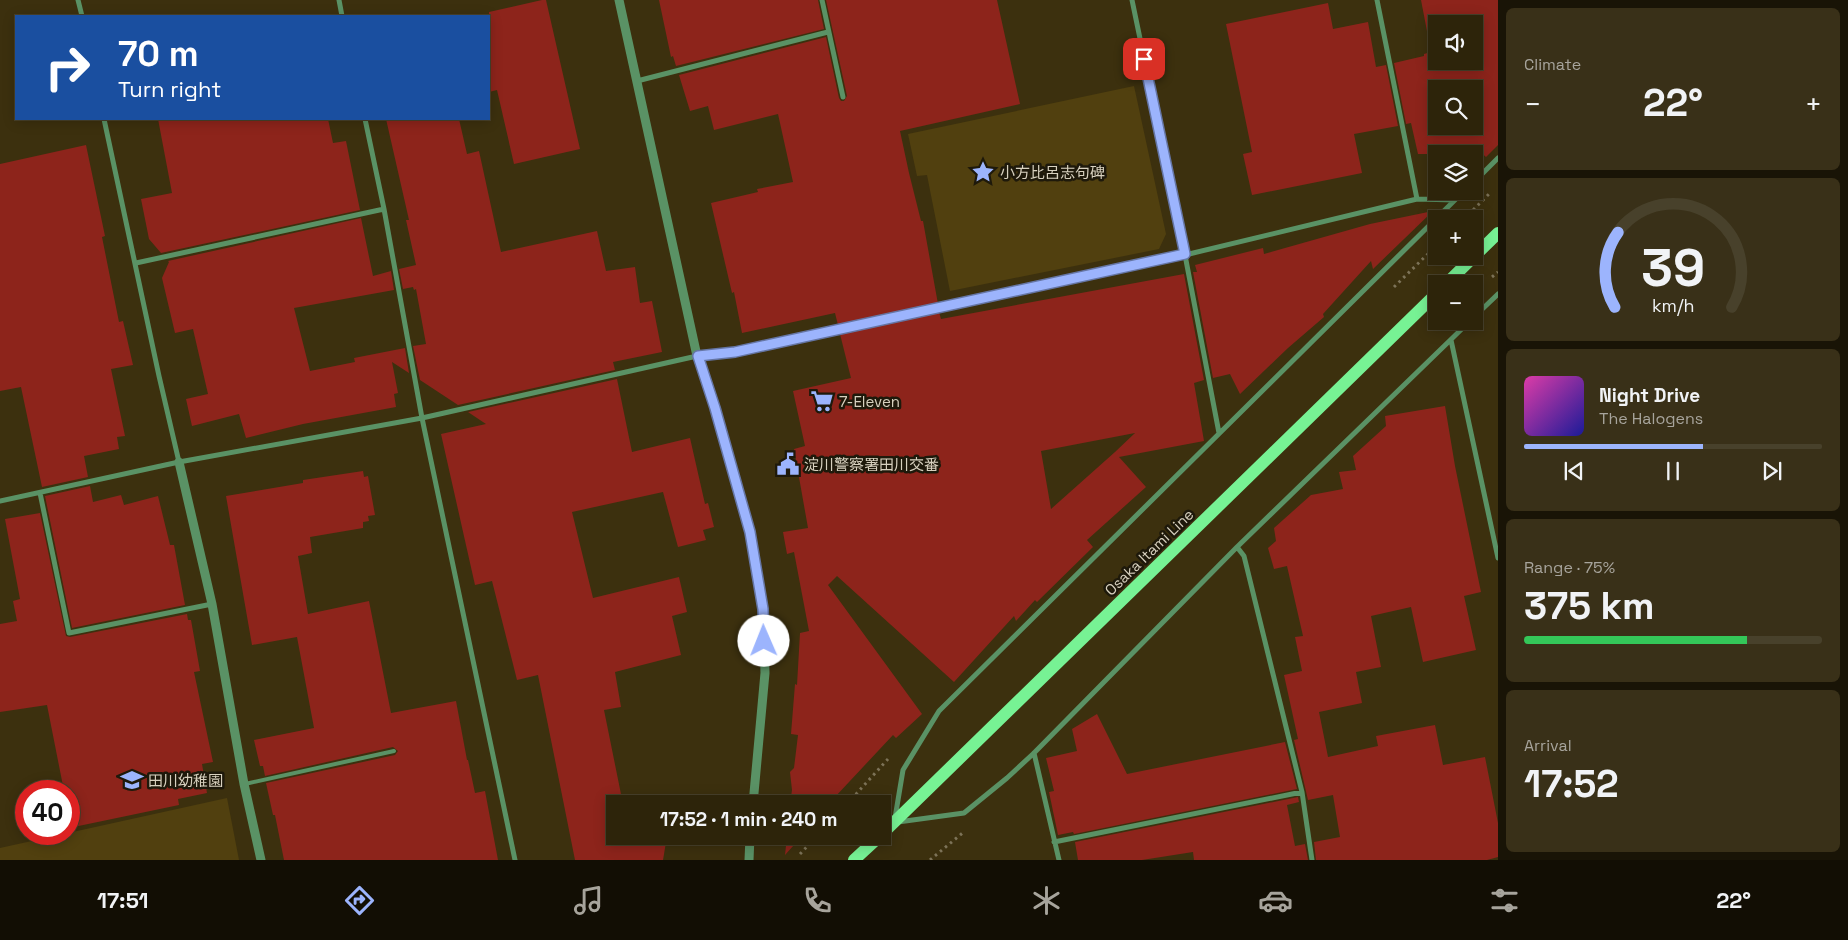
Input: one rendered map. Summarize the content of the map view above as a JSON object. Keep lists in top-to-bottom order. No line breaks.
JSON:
{"streets":{"main road":["Osaka Itami Line"]},"places":{"place":["小方比呂志句碑"],"supermarket":["7-Eleven"],"public building":["淀川警察署田川交番"],"school or university":["田川幼稚園"]},"page":{"tile":["Climate",["Range · 75%","375 km"],["Arrival","17:52"]],"map_buttons":["+","−"],"turn":["70 m","Turn right"],"heat":["−","22°","+"],"song":["Night Drive","The Halogens"],"limit":"40","trip":"17:52 · 1 min · 240 m","tabs":["17:51","22°"],"gauge":["39","km/h"]}}
